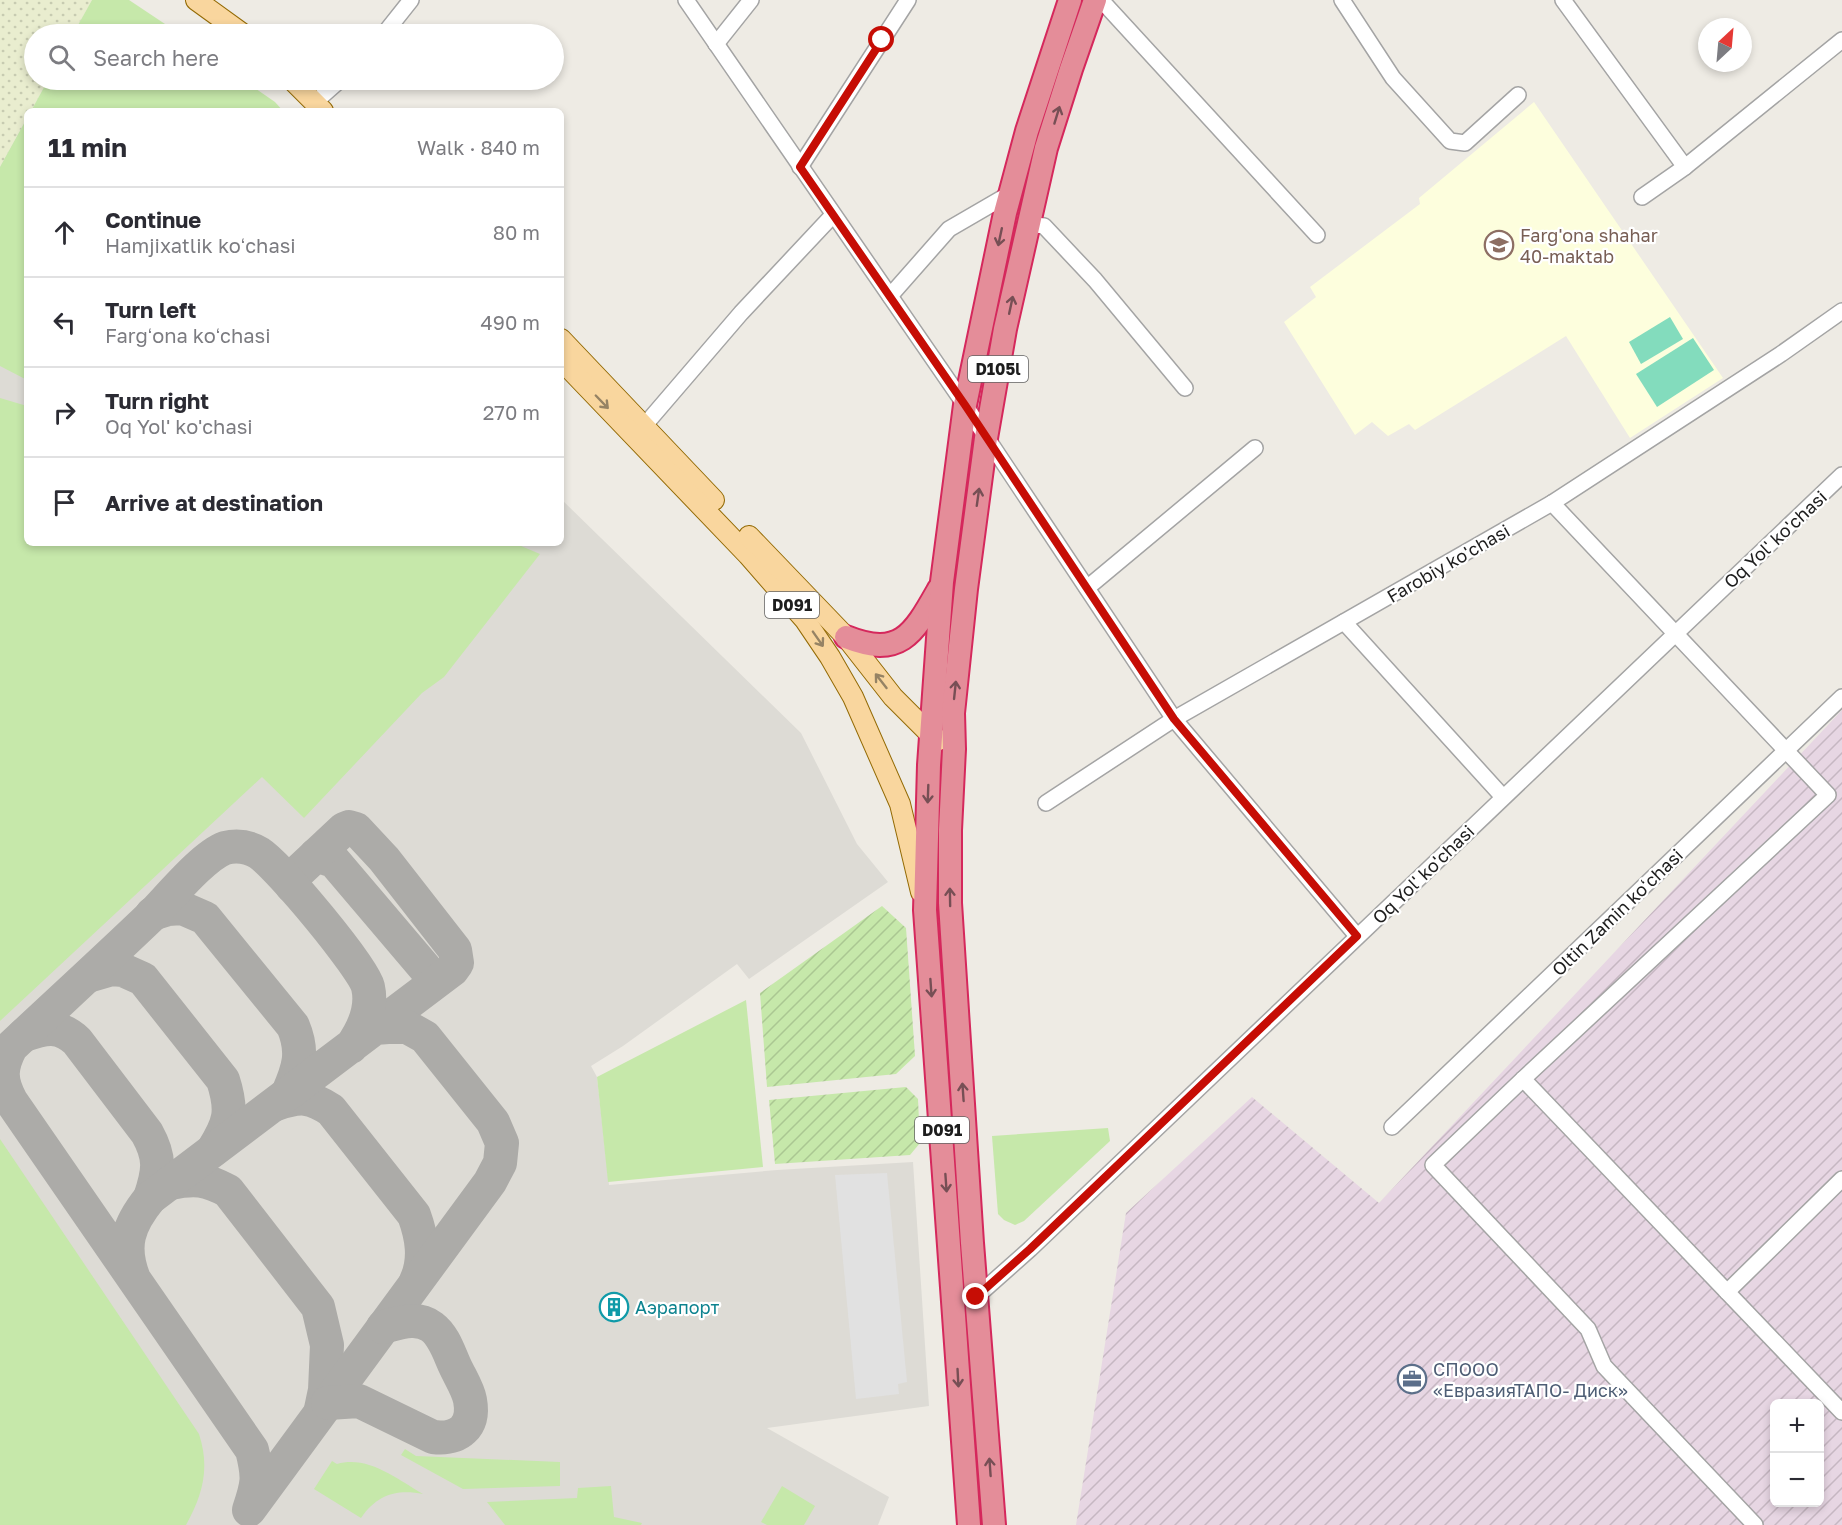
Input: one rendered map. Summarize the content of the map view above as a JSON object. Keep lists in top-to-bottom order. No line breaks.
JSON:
{"streets":{"highway":["D105l","D091"],"street":["Oq Yol' ko'chasi","Farobiy ko'chasi","Oltin Zamin koʻchasi"]},"crossings":[["D105l","D091"],["Oq Yol' ko'chasi","D091"]],"places":{"school or university":["Farg'ona shahar 40-maktab"],"building":["Аэрапорт"],"office":["СПООО «ЕвразияТАПО- Диск»"]},"north":"top right","page":{"search":"Search here","heading":["11 min","Walk · 840 m"],"list":[["Continue","Hamjixatlik koʻchasi","80 m"],["Turn left","Fargʻona koʻchasi","490 m"],["Turn right","Oq Yol' ko'chasi","270 m"],"Arrive at destination"],"map_buttons":["+","−"]}}
